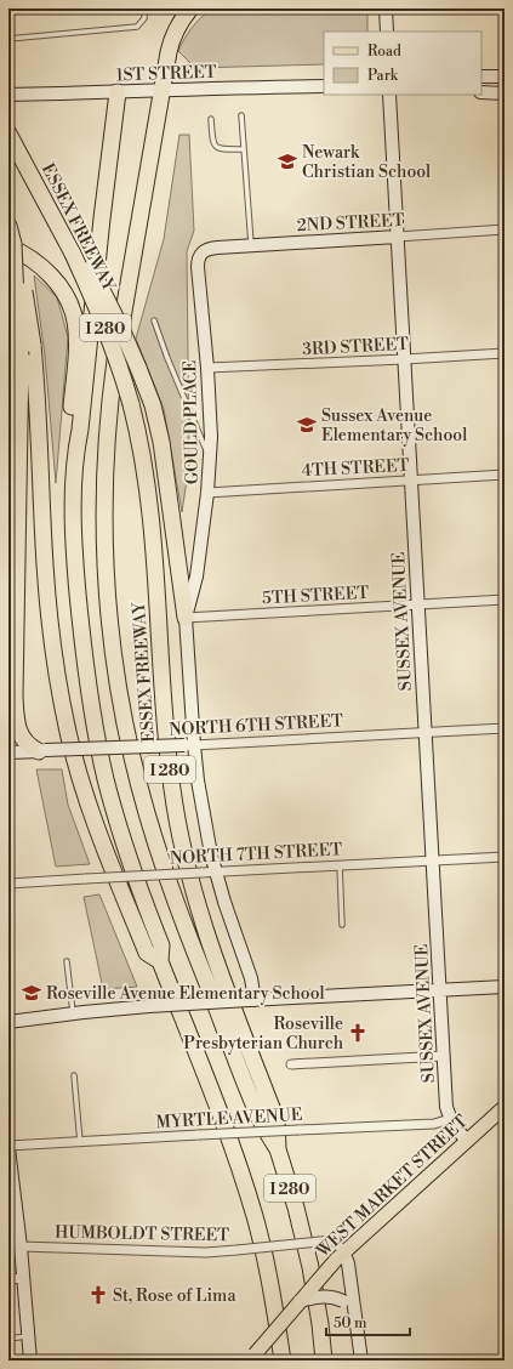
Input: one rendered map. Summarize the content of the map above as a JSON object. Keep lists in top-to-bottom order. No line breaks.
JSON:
{"streets":{"highway":["ESSEX FREEWAY","I 280"],"main road":["WEST MARKET STREET"],"street":["1ST STREET","2ND STREET","3RD STREET","GOULD PLACE","4TH STREET","5TH STREET","SUSSEX AVENUE","NORTH 6TH STREET","NORTH 7TH STREET","MYRTLE AVENUE","HUMBOLDT STREET"]},"crossings":[["2ND STREET","GOULD PLACE"],["2ND STREET","SUSSEX AVENUE"],["3RD STREET","GOULD PLACE"],["3RD STREET","SUSSEX AVENUE"],["GOULD PLACE","4TH STREET"],["GOULD PLACE","5TH STREET"],["GOULD PLACE","NORTH 6TH STREET"],["GOULD PLACE","NORTH 7TH STREET"],["4TH STREET","SUSSEX AVENUE"],["5TH STREET","SUSSEX AVENUE"],["SUSSEX AVENUE","NORTH 6TH STREET"],["SUSSEX AVENUE","NORTH 7TH STREET"],["SUSSEX AVENUE","MYRTLE AVENUE"],["SUSSEX AVENUE","WEST MARKET STREET"],["WEST MARKET STREET","HUMBOLDT STREET"]],"places":{"school or university":["Newark Christian School","Sussex Avenue Elementary School","Roseville Avenue Elementary School"],"church":["Roseville Presbyterian Church","St, Rose of Lima"]},"legend":["Road","Park"],"scale_bar":"50 m"}
